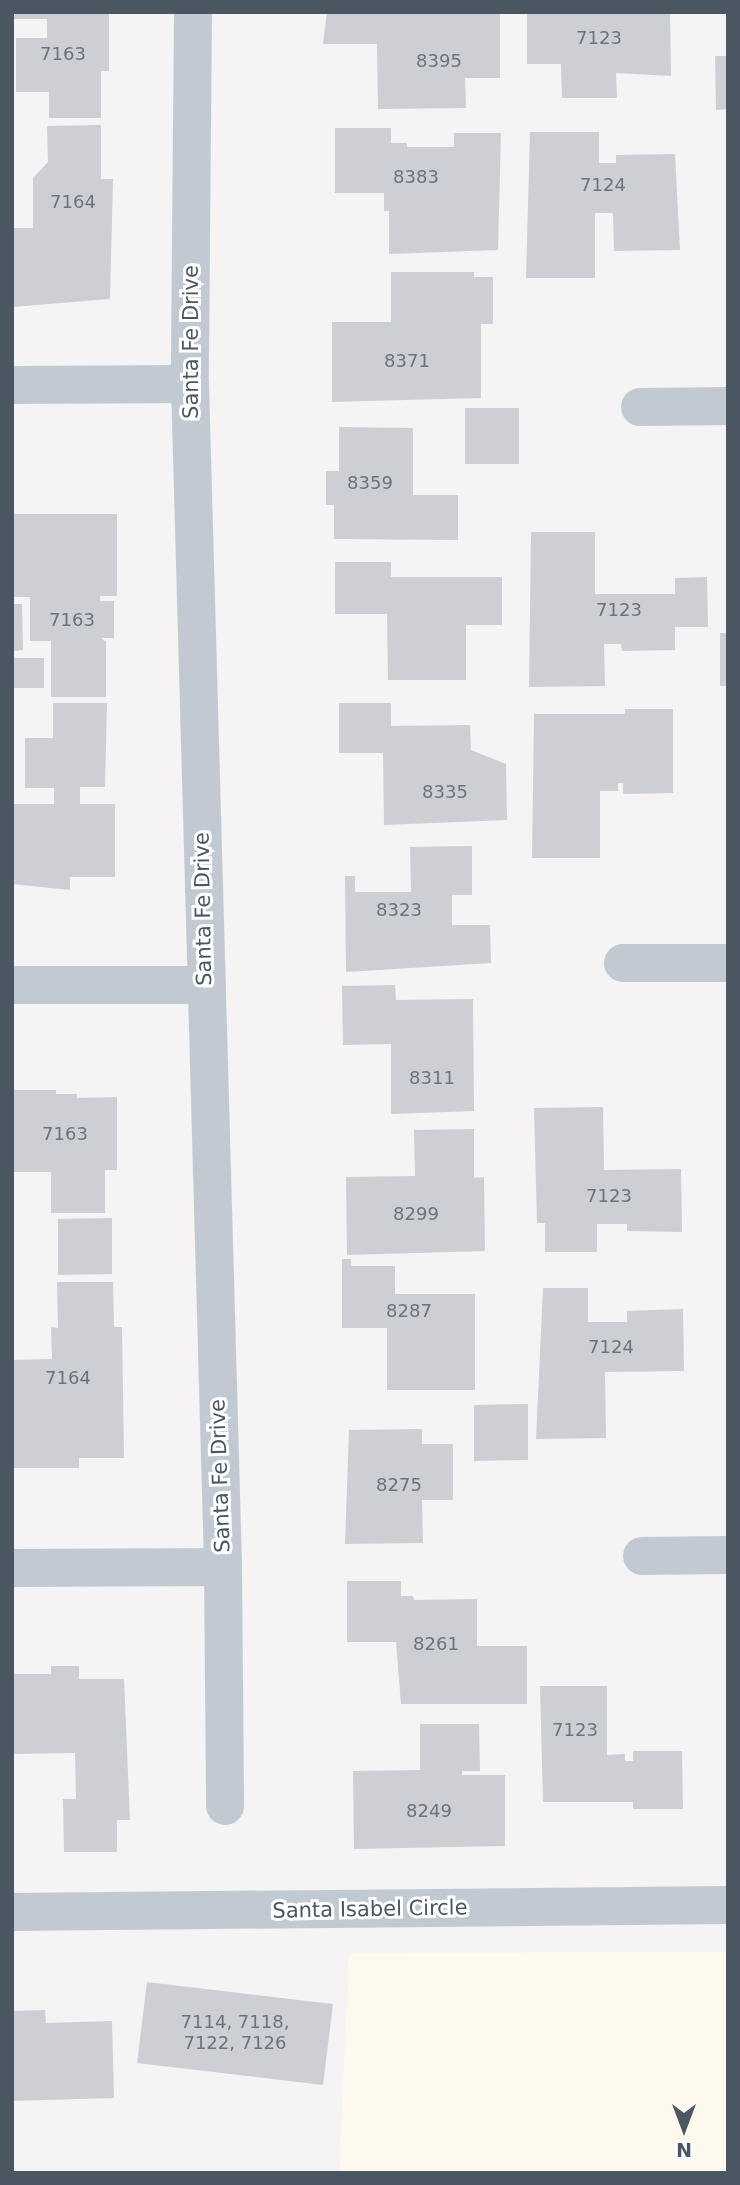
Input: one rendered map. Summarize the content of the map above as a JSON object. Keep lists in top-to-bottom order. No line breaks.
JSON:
{"streets":{"street":["Santa Fe Drive","Santa Isabel Circle"]},"house_numbers":["7123","7163","8395","8383","7124","7164","8371","8359","7123","7163","8335","8323","8311","7163","7123","8299","8287","7124","7164","8275","8261","7123","8249","7114, 7118, 7122, 7126"],"north":"bottom"}
